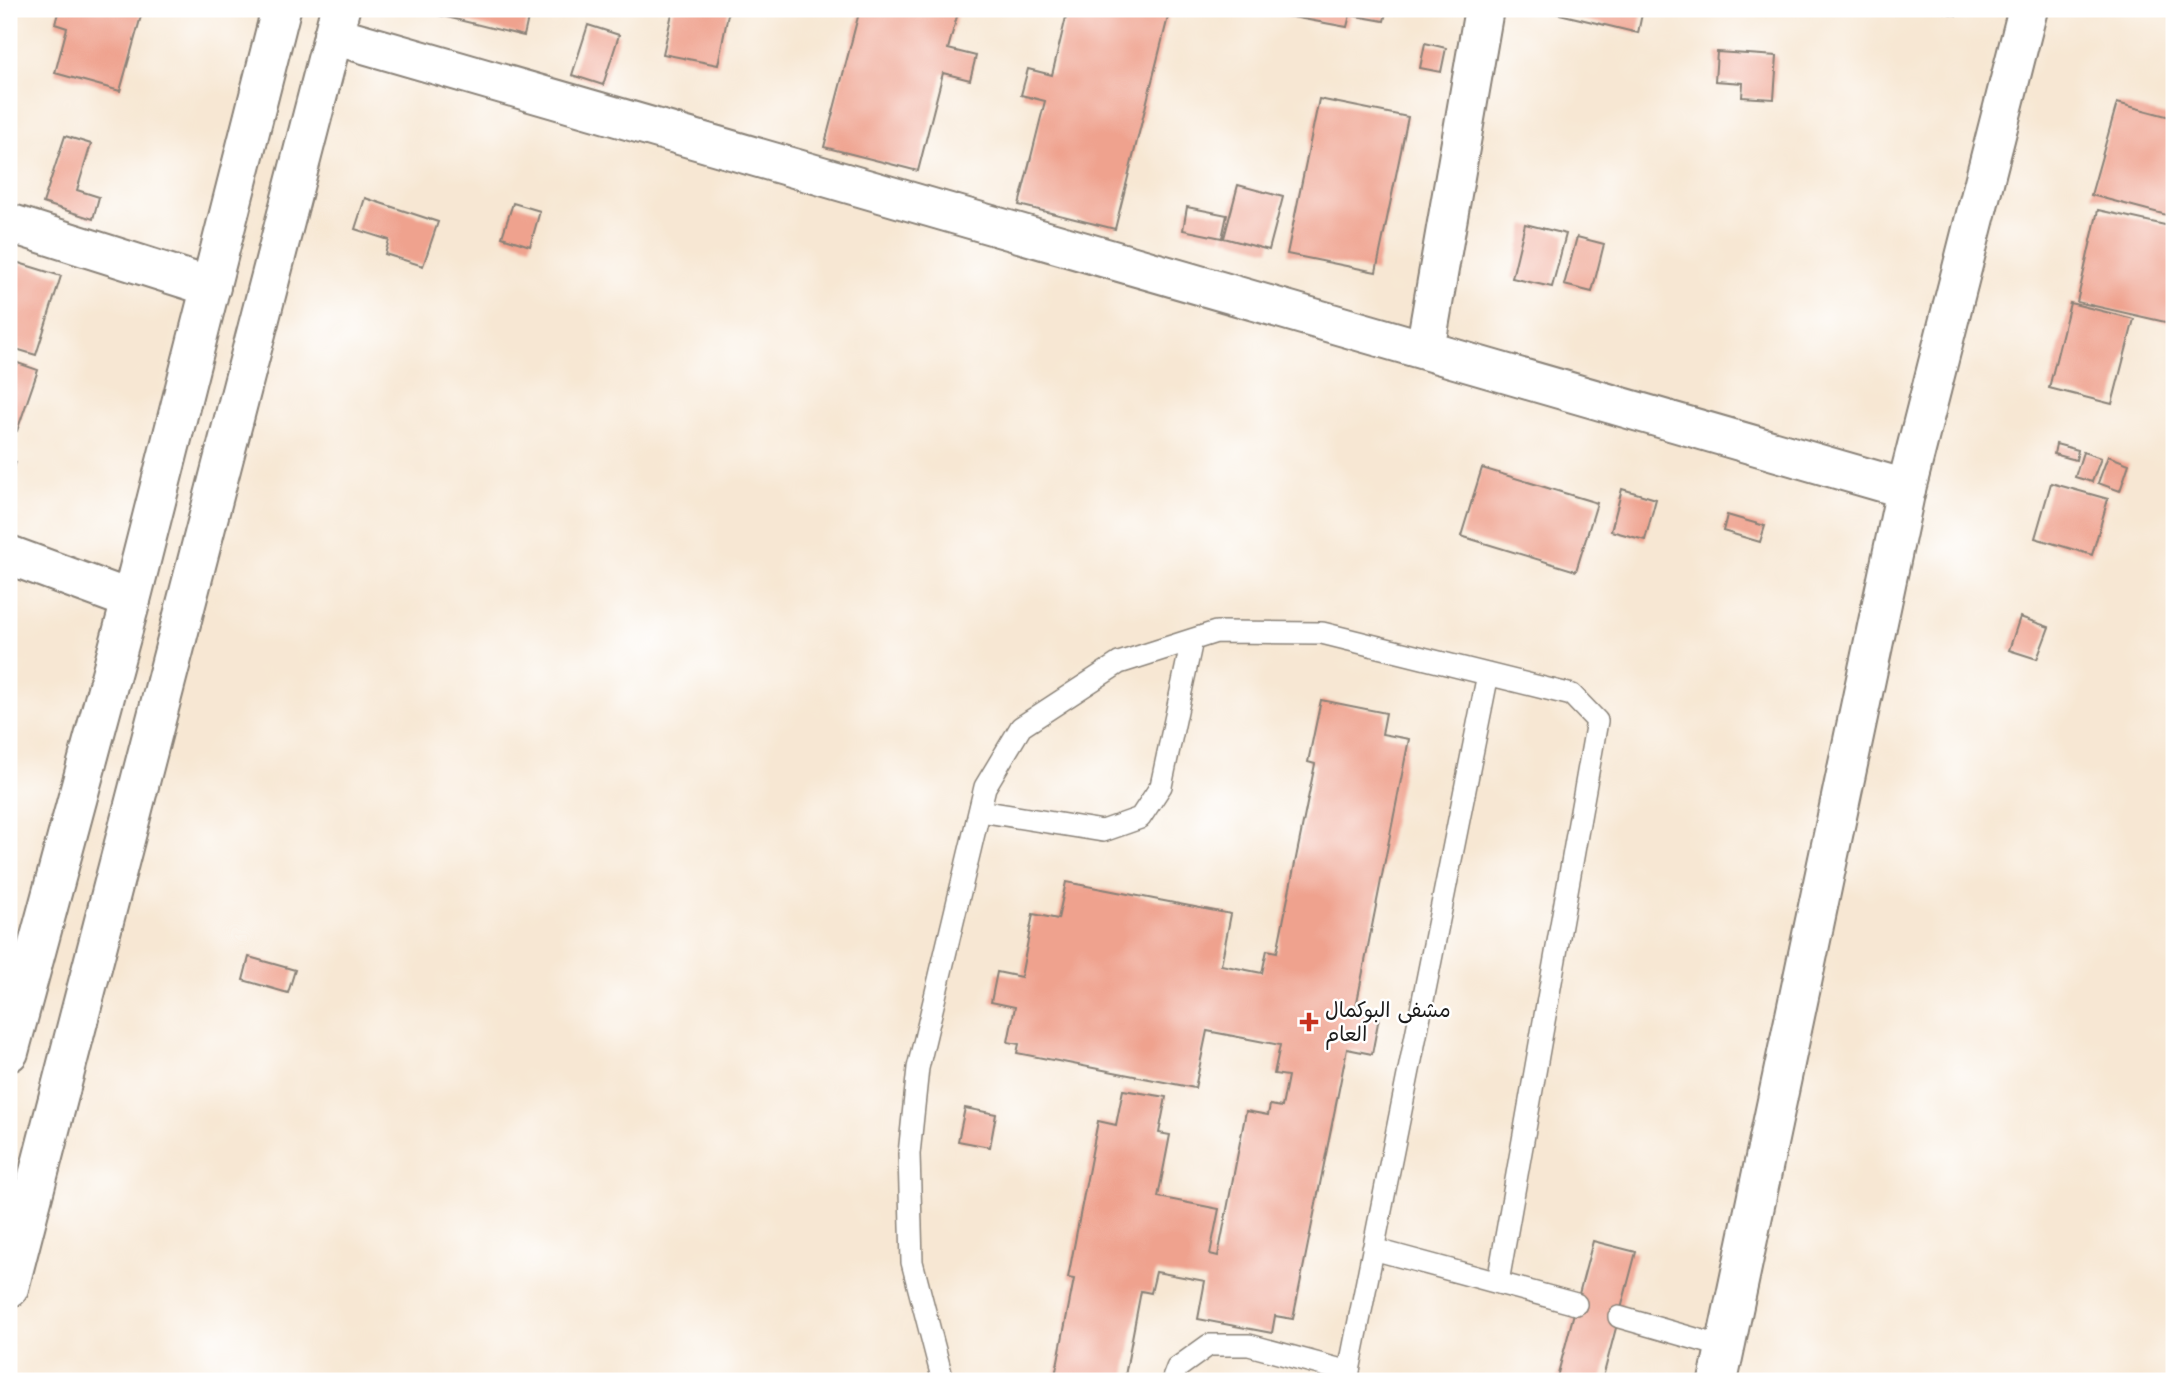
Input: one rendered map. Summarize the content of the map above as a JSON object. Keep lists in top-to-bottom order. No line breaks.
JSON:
{"places":{"health":["مشفى البوكمال العام"]}}
